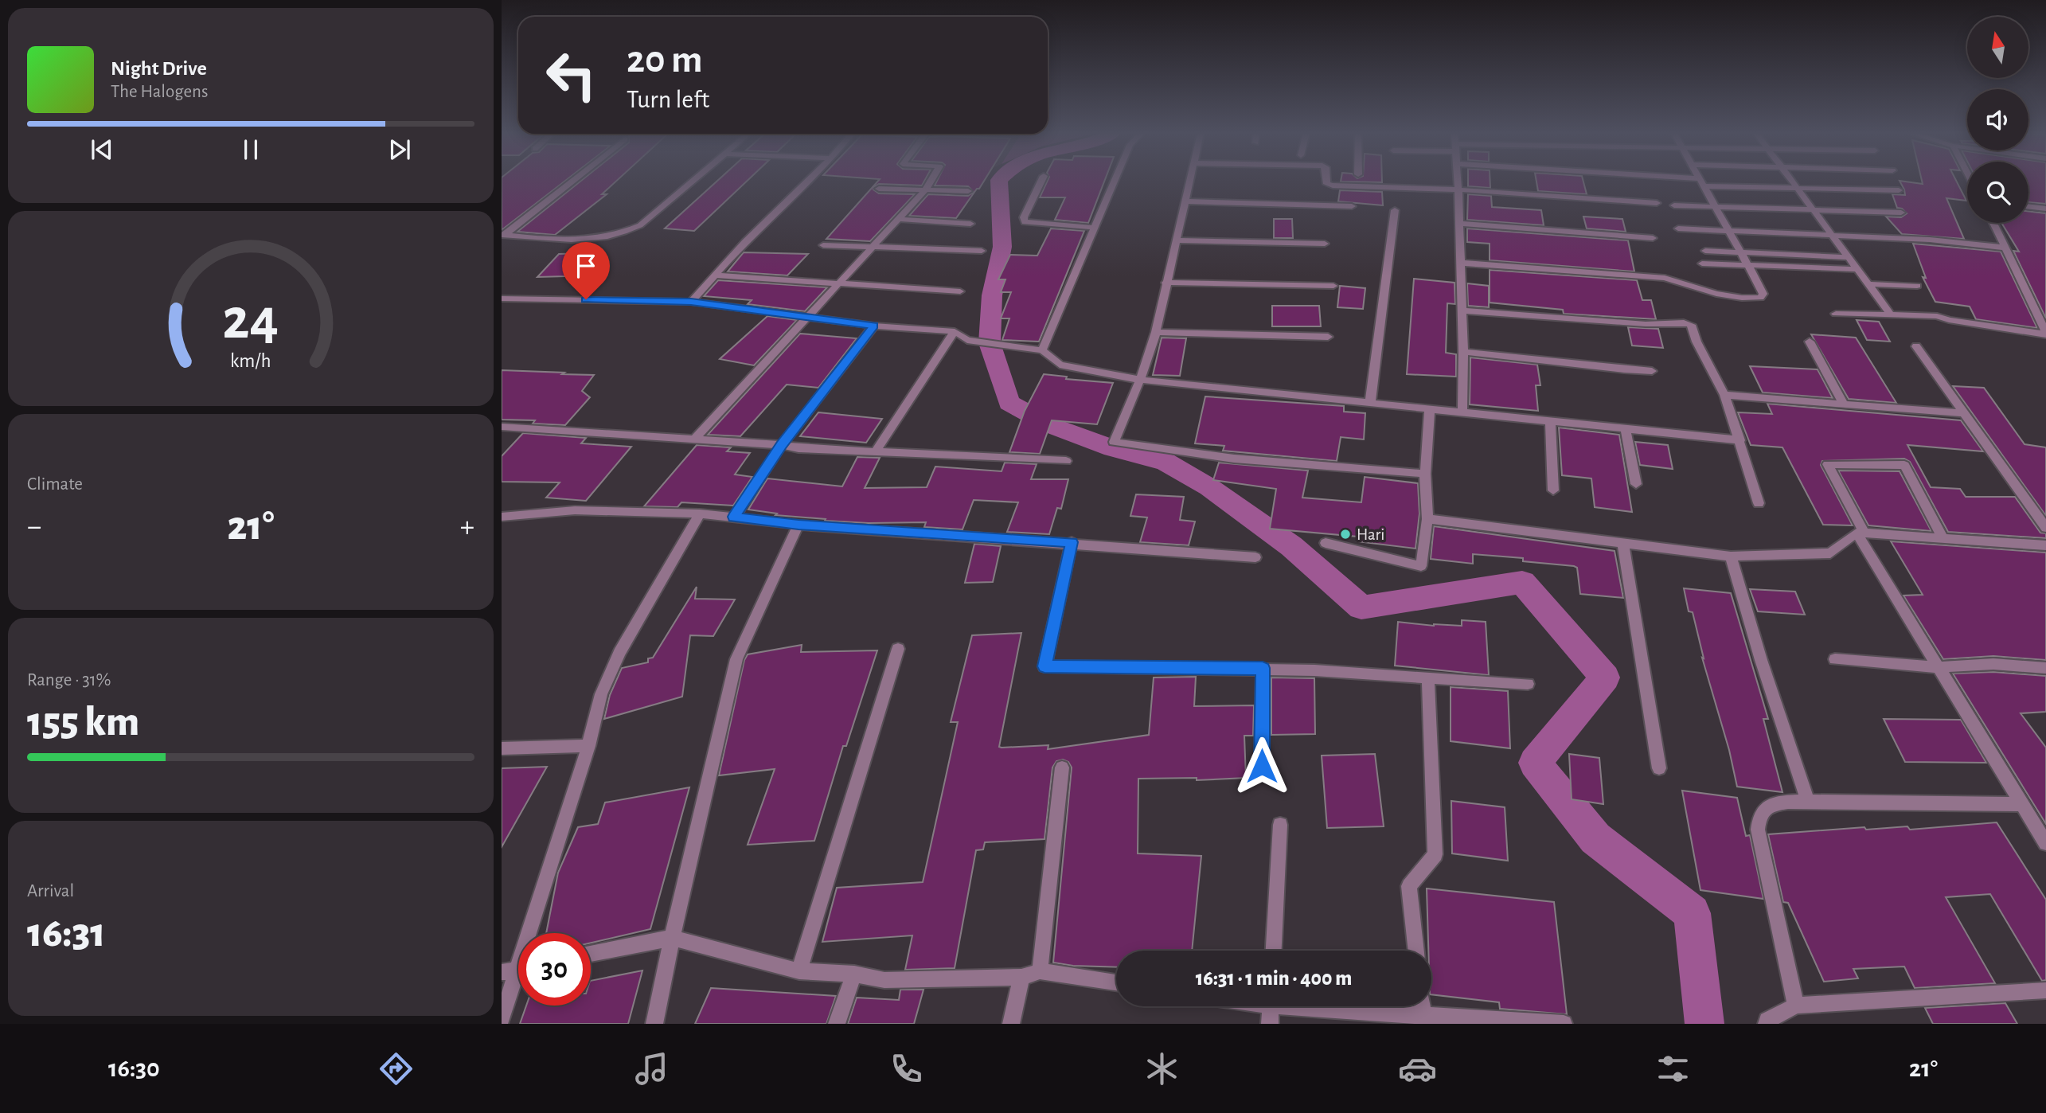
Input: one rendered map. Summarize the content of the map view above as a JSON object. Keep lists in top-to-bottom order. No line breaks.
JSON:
{"places":["Hari"],"north":"top","page":{"turn":["20 m","Turn left"],"song":["Night Drive","The Halogens"],"tile":["Climate",["Range · 31%","155 km"],["Arrival","16:31"]],"heat":["−","21°","+"],"limit":"30","trip":"16:31 · 1 min · 400 m","tabs":["16:30","21°"],"gauge":["24","km/h"]}}
